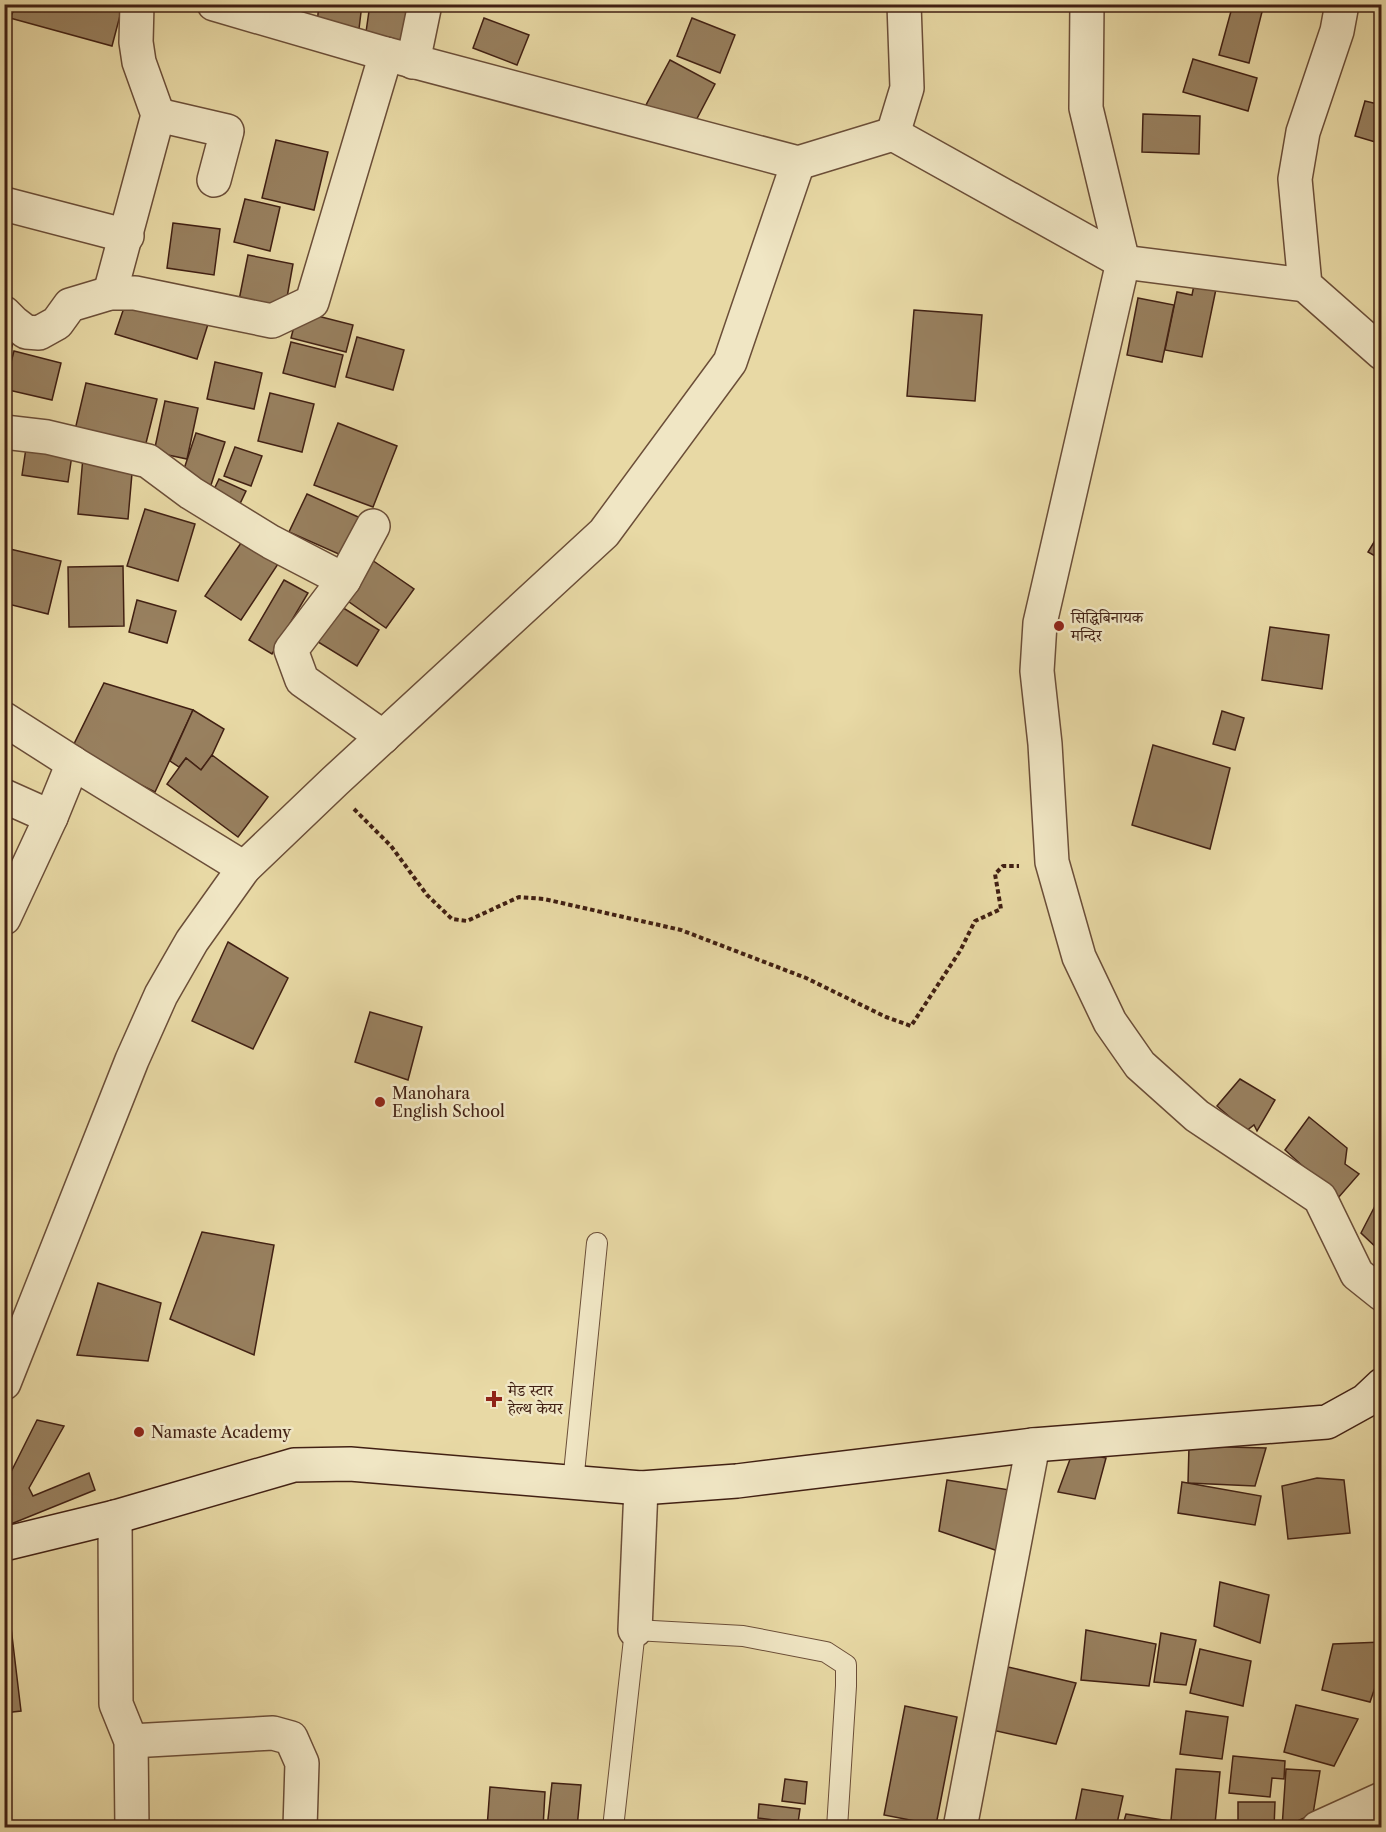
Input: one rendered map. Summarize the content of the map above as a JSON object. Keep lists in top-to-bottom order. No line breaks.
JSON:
{"places":{"other":["सिद्धिबिनायक मन्दिर","Manohara English School","Namaste Academy"],"health":["मेड स्टार हेल्थ केयर"]}}
